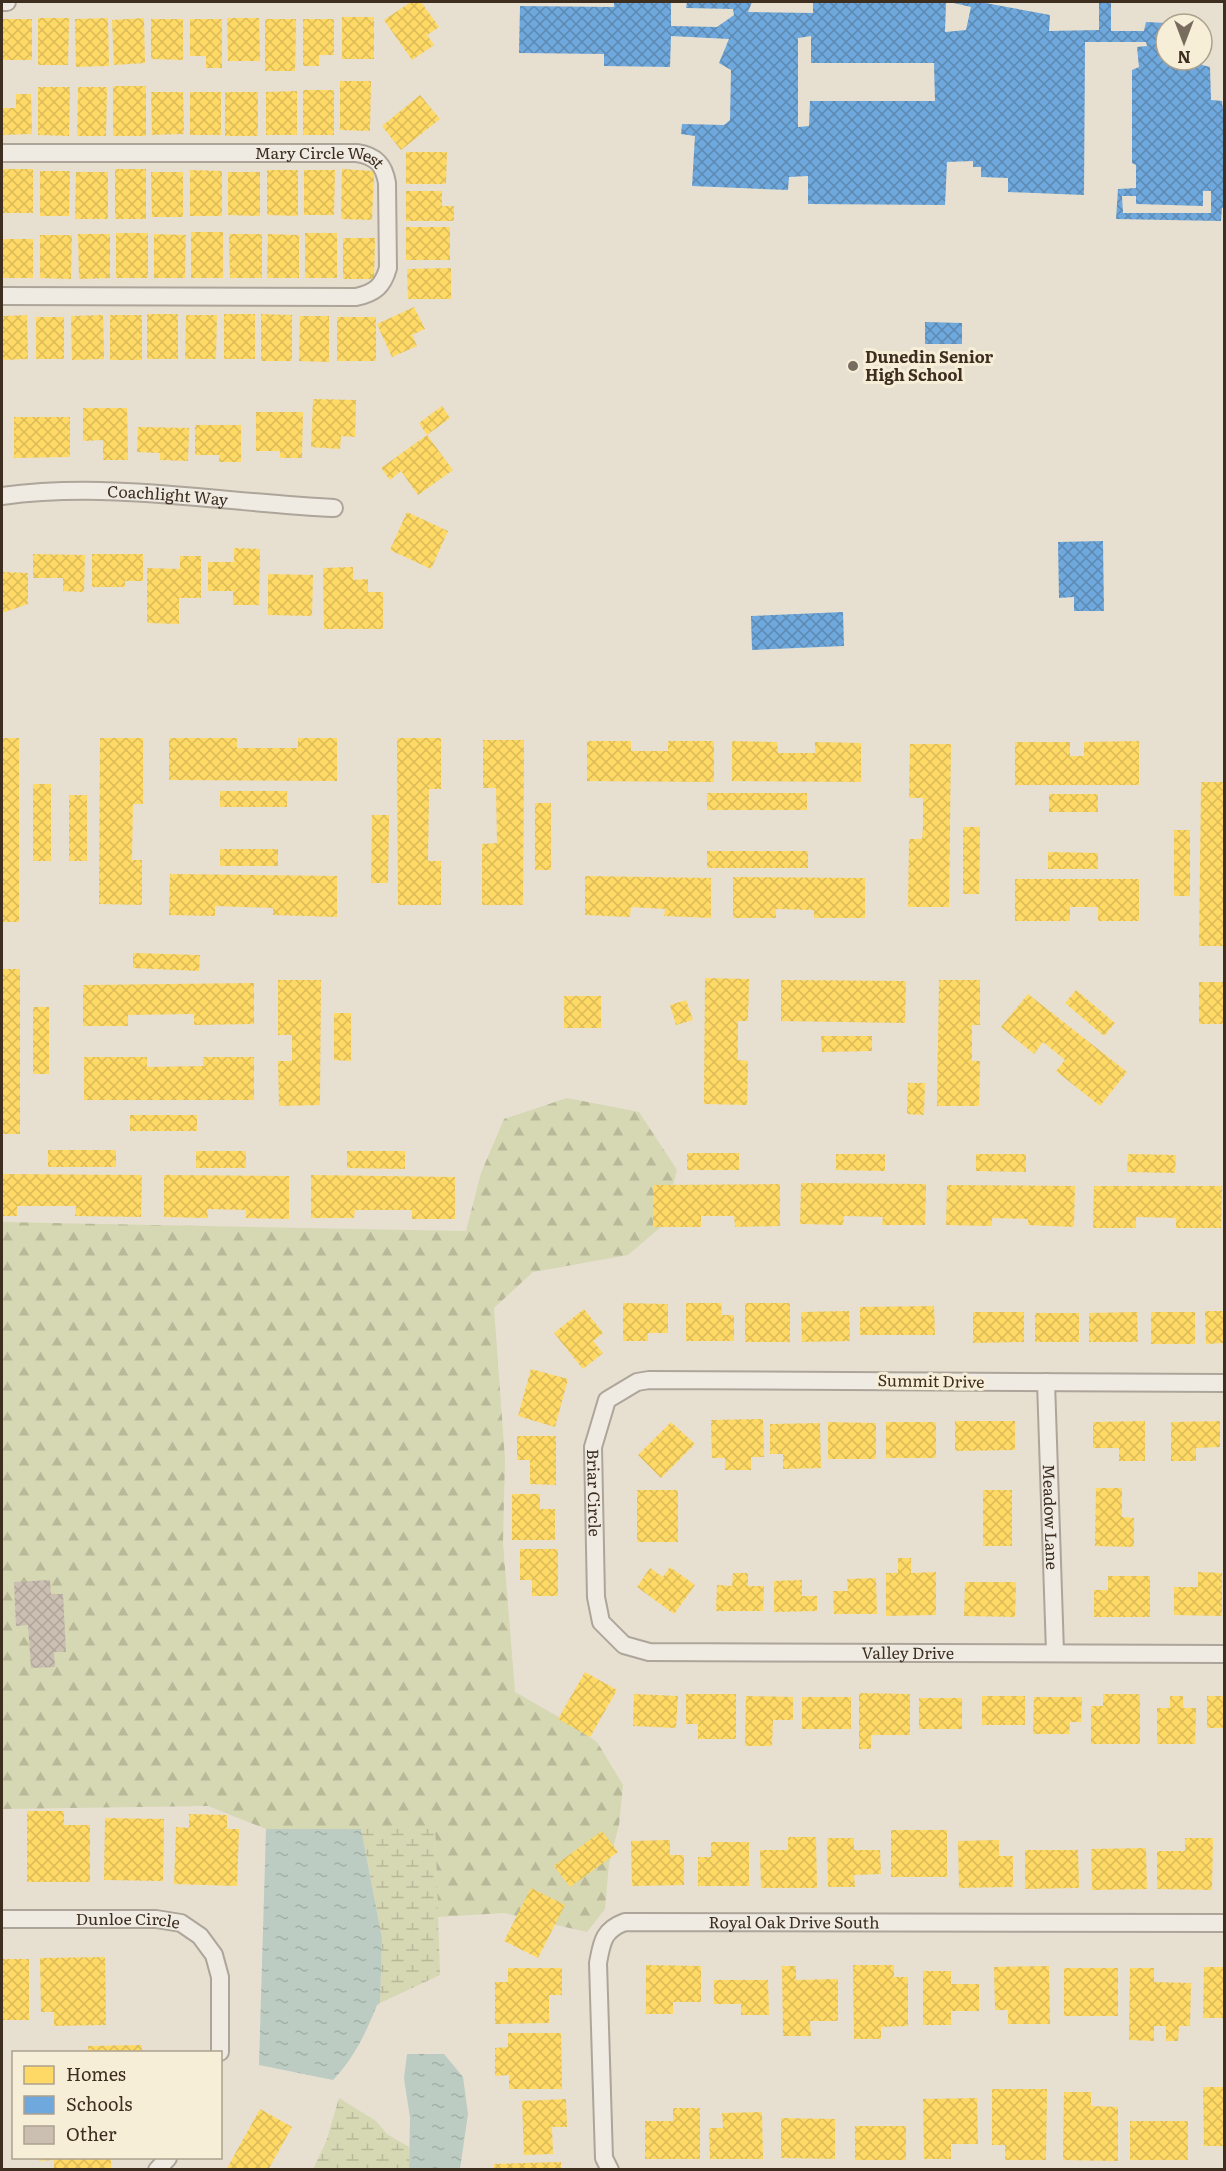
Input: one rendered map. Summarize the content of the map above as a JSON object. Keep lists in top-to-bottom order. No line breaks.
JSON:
{"streets":{"street":["Mary Circle West","Coachlight Way","Summit Drive","Briar Circle","Meadow Lane","Valley Drive","Royal Oak Drive South","Dunloe Circle"]},"crossings":[["Summit Drive","Briar Circle"],["Summit Drive","Meadow Lane"],["Briar Circle","Valley Drive"],["Meadow Lane","Valley Drive"]],"places":["Dunedin Senior High School"],"legend":["Homes","Schools","Other"],"north":"bottom"}
